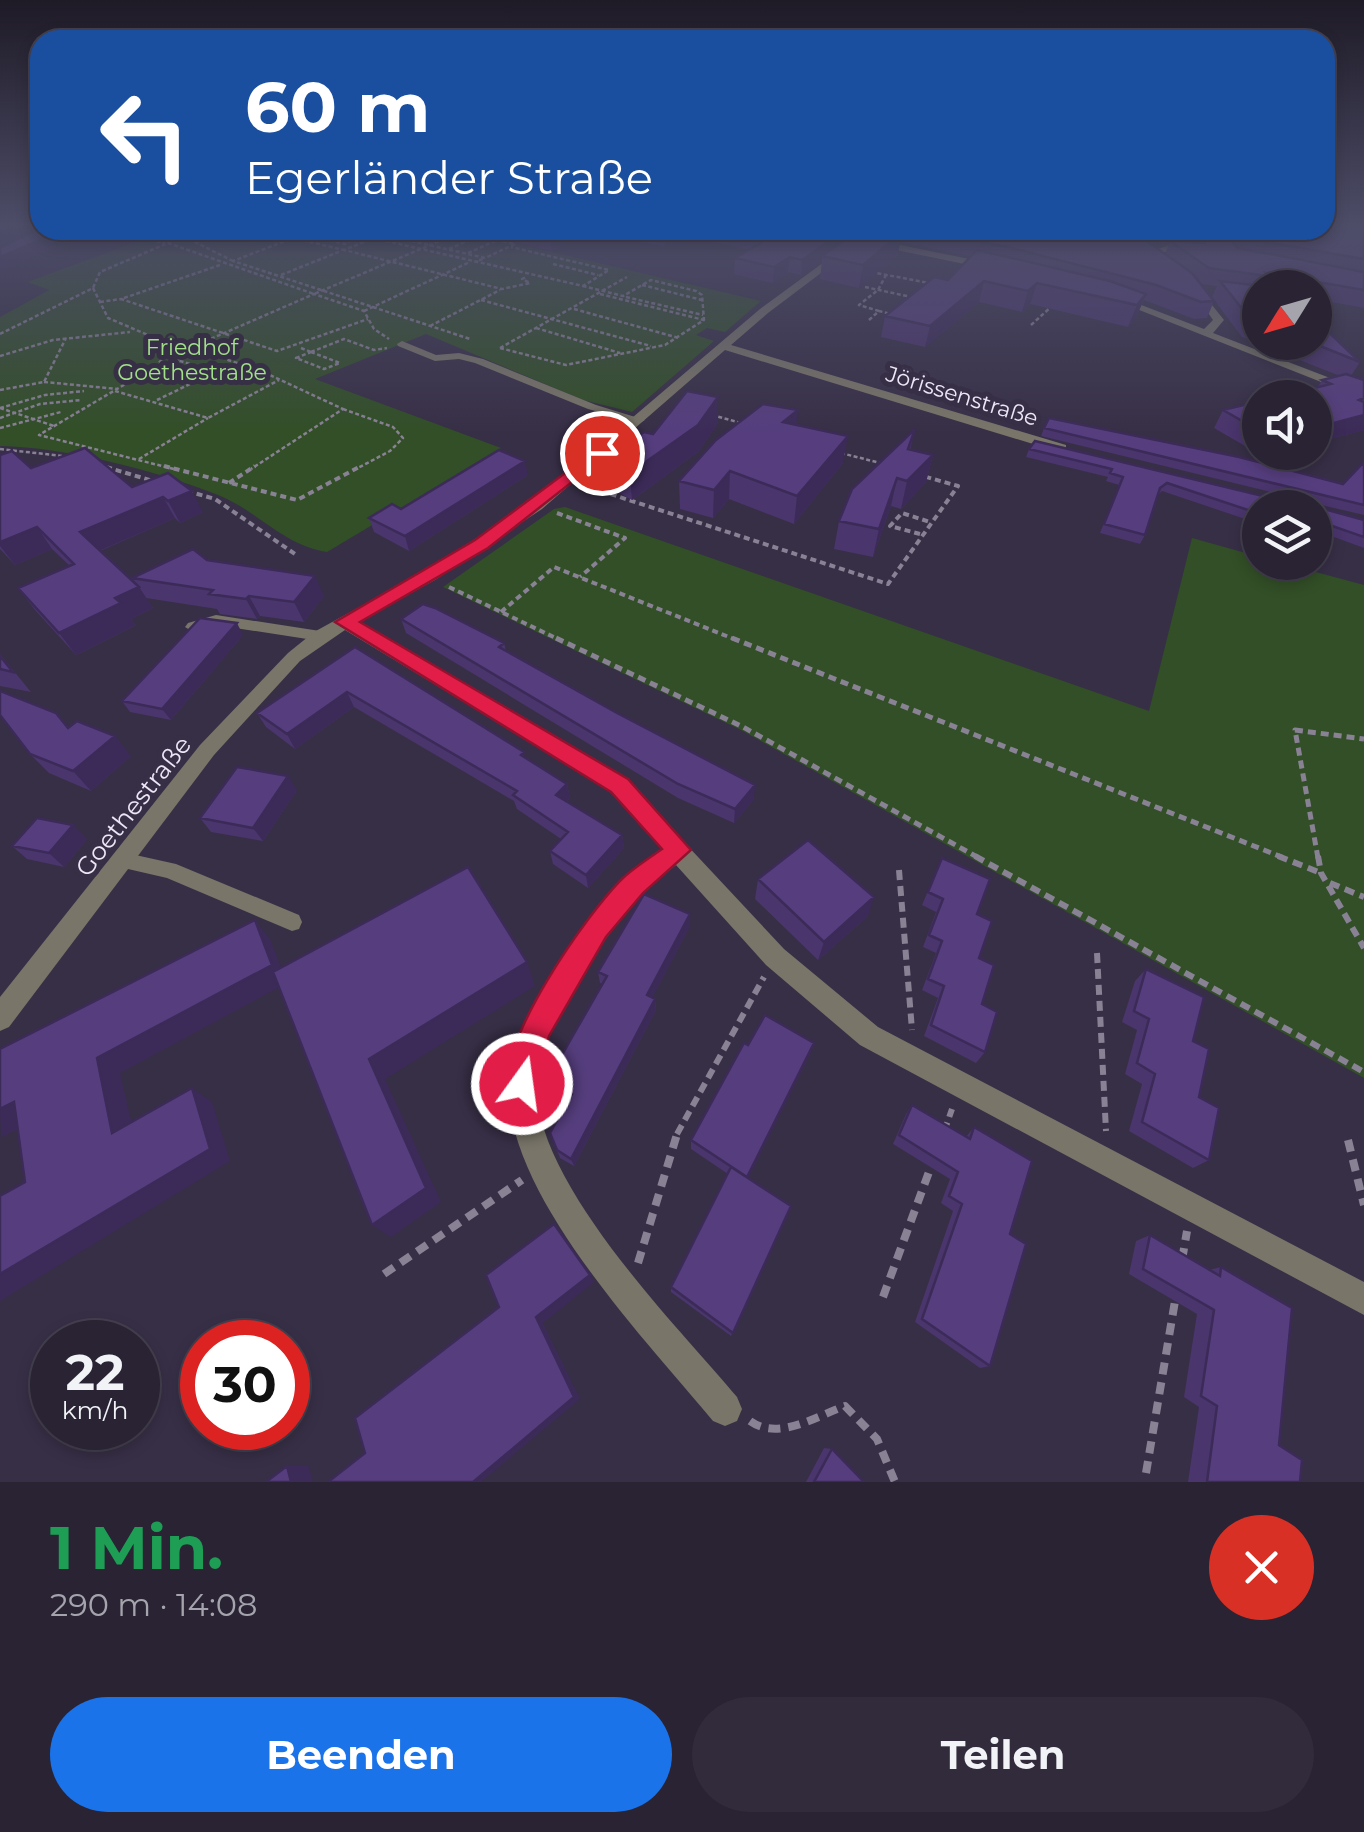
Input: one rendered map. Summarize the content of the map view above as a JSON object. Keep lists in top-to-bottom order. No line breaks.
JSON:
{"streets":{"street":["Jörissenstraße","Goethestraße"]},"crossings":[["Jörissenstraße","Goethestraße"]],"parks":["Friedhof Goethestraße"],"north":"bottom left","page":{"turn":["60 m","Egerländer Straße"],"speed":"22 km/h","limit":"30","heading":["1 Min.","290 m · 14:08"],"buttons":["Beenden","Teilen"]}}
